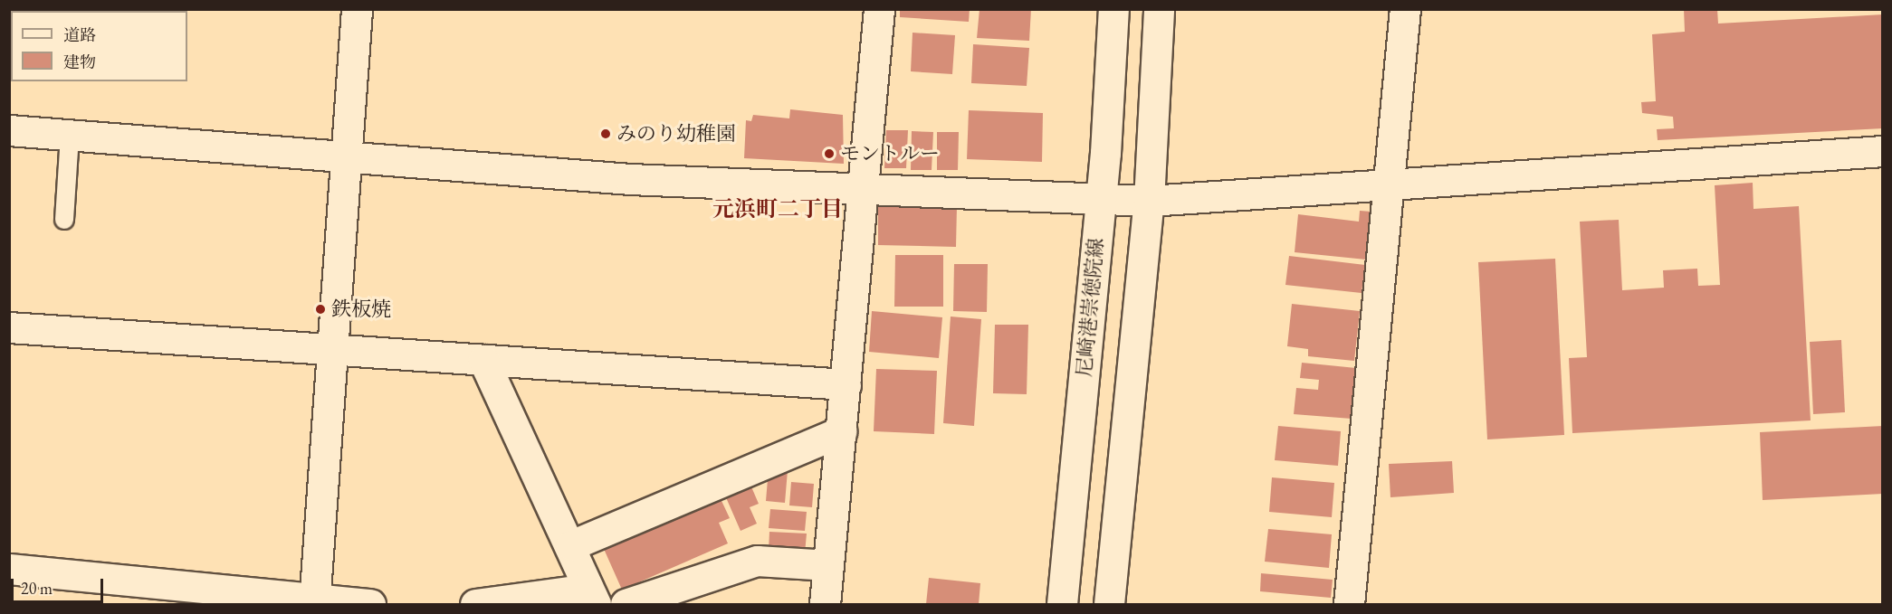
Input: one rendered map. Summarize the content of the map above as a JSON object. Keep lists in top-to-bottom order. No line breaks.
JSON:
{"streets":{"street":["尼崎港崇徳院線"]},"districts":["元浜町二丁目"],"places":["みのり幼稚園","モントルー","鉄板焼"],"legend":["道路","建物"],"scale_bar":"20 m"}
